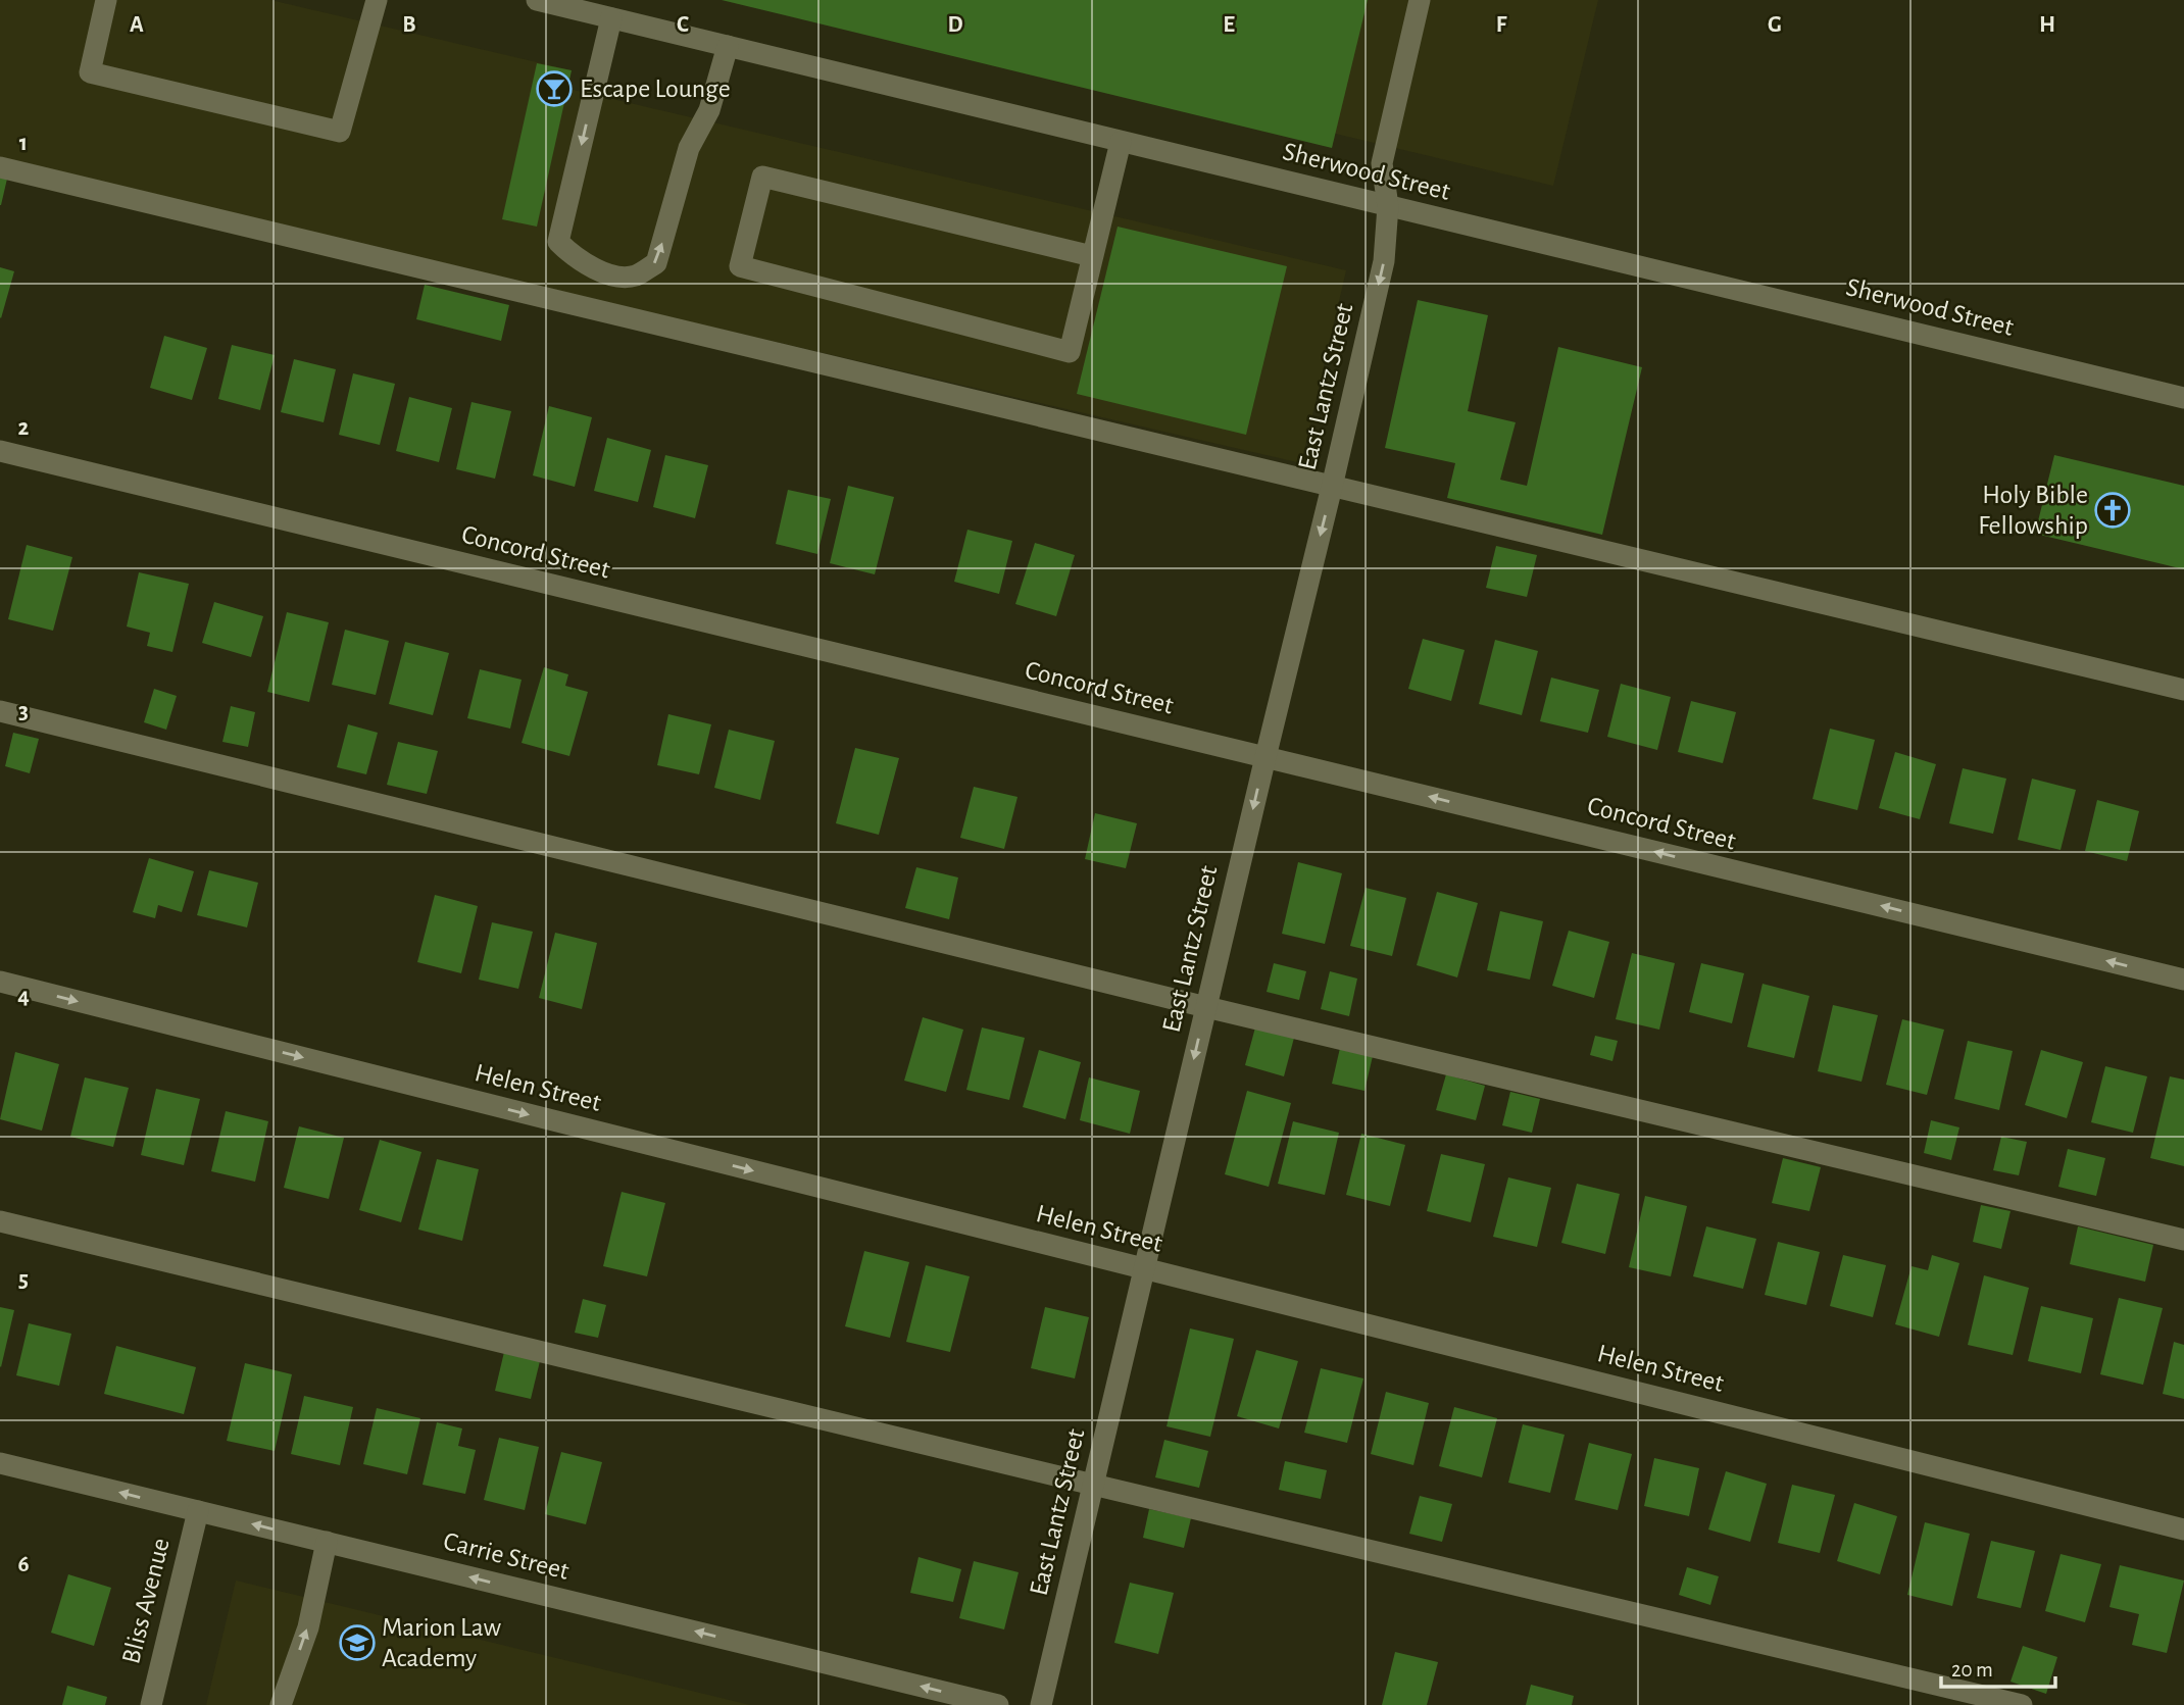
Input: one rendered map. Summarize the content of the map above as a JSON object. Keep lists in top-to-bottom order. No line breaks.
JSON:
{"streets":{"street":["Sherwood Street","East Lantz Street","Concord Street","Helen Street","Carrie Street","Bliss Avenue"]},"crossings":[["Sherwood Street","East Lantz Street"],["East Lantz Street","Concord Street"],["East Lantz Street","Helen Street"],["Carrie Street","Bliss Avenue"]],"one_way":["East Lantz Street","Concord Street","Helen Street","Carrie Street"],"places":{"bar":["Escape Lounge"],"church":["Holy Bible Fellowship"],"school or university":["Marion Law Academy"]},"scale_bar":"20 m","grid":{"columns":["A","B","C","D","E","F","G","H"],"rows":["1","2","3","4","5","6"]}}
